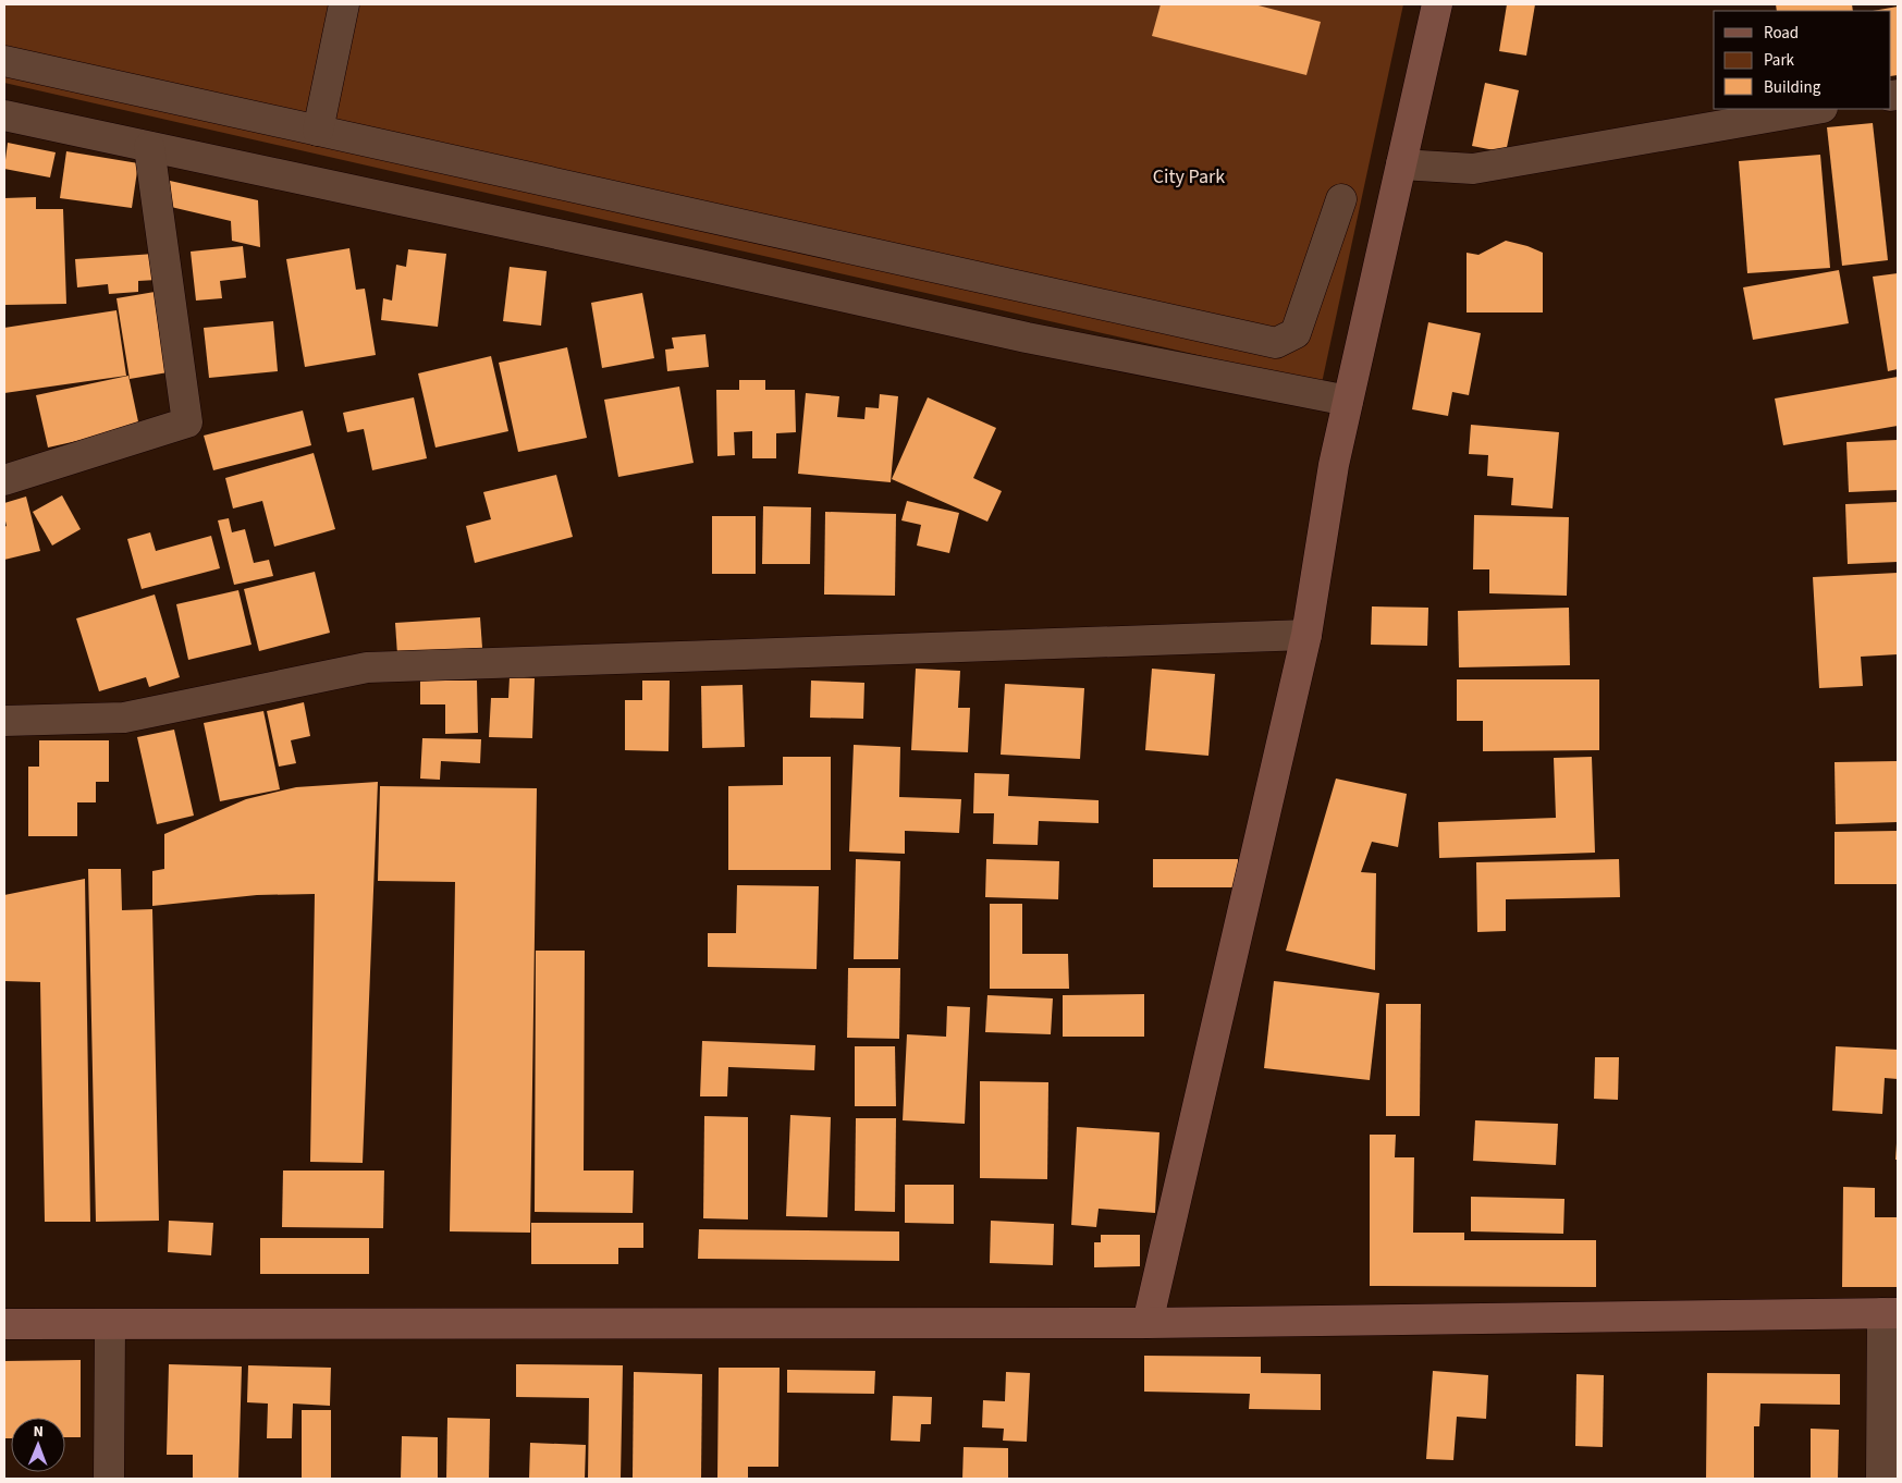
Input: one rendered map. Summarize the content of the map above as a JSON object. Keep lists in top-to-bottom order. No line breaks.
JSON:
{"parks":["City Park"],"legend":["Road","Park","Building"],"north":"top"}
